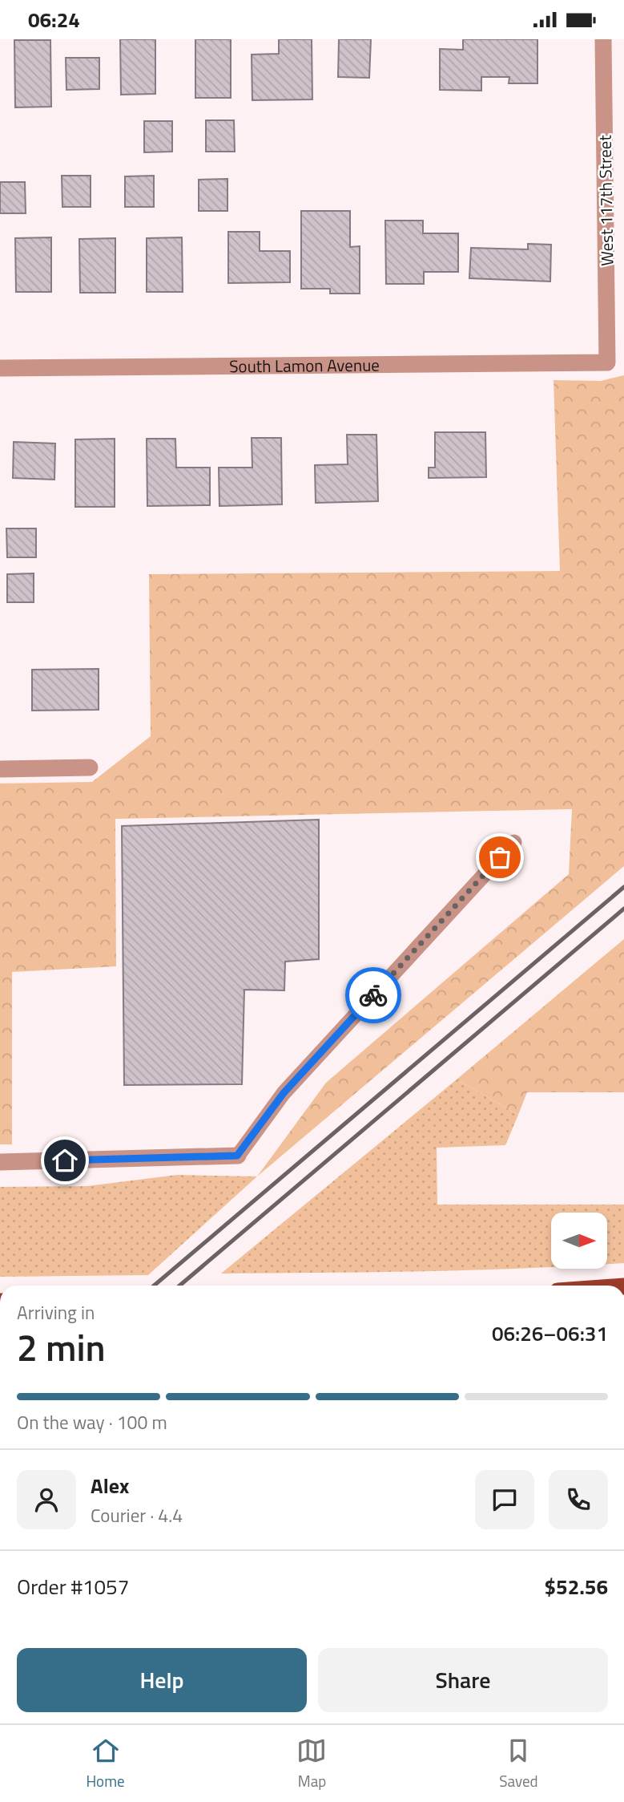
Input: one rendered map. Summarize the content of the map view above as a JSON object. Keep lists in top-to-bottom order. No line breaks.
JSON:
{"streets":{"street":["West 117th Street","South Lamon Avenue"]},"crossings":[["West 117th Street","South Lamon Avenue"]],"north":"right","page":{"status":"06:24","heading":["2 min","Arriving in","06:26–06:31"],"panel":["Alex","Courier · 4.4","Order #1057","$52.56"],"bar":"On the way · 100 m","buttons":["Help","Share"],"tabs":["Home","Map","Saved"]}}
